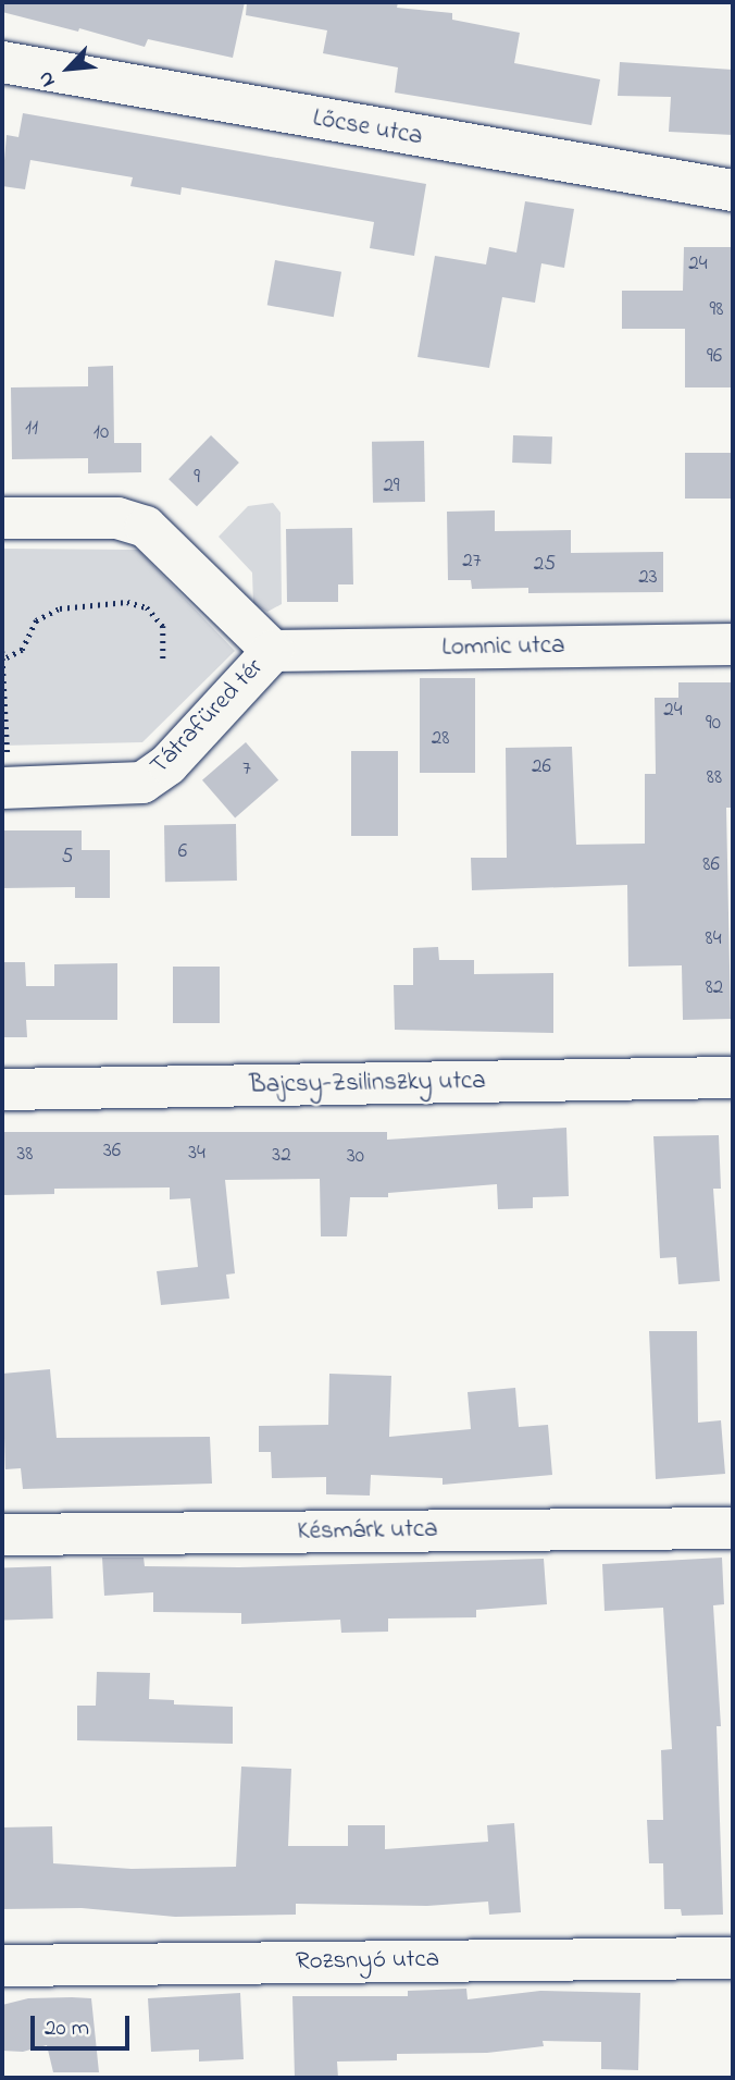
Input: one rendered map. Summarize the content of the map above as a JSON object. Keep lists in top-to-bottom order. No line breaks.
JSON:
{"streets":{"street":["Lőcse utca","Lomnic utca","Tátrafüred tér","Bajcsy-Zsilinszky utca","Késmárk utca","Rozsnyó utca"]},"crossings":[["Lomnic utca","Tátrafüred tér"]],"house_numbers":["24","98","96","11","10","9","29","27","25","23","24","90","28","26","7","88","6","5","86","84","82","36","34","38","32","30"],"scale_bar":"20 m","north":"bottom left"}
